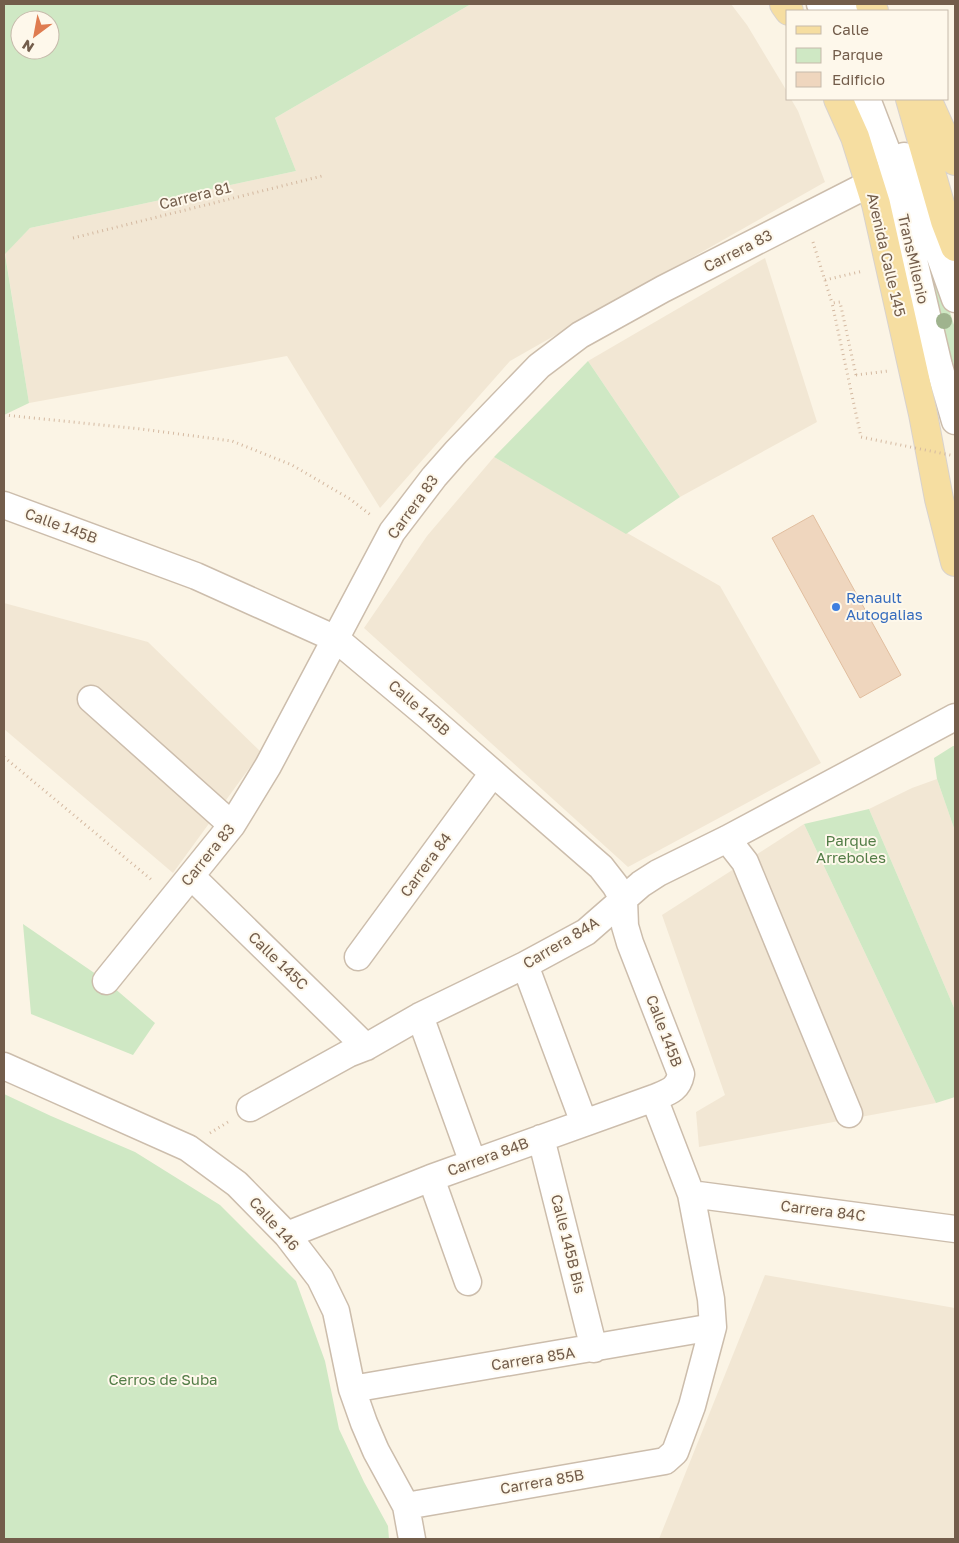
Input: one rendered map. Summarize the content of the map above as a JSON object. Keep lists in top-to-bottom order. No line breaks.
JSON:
{"streets":{"main road":["Avenida Calle 145"],"street":["Carrera 83","TransMilenio","Calle 145B","Carrera 84","Carrera 84A","Calle 145C","Carrera 84B","Carrera 84C","Calle 146","Calle 145B Bis","Carrera 85A","Carrera 85B"],"path":["Carrera 81"]},"crossings":[["Carrera 83","Avenida Calle 145"],["Carrera 83","Calle 145B"],["Carrera 83","Calle 145C"],["Calle 145B","Carrera 84"],["Calle 145B","Carrera 84A"],["Calle 145B","Carrera 84B"],["Carrera 84A","Calle 145C"],["Carrera 84B","Calle 146"],["Carrera 84B","Calle 145B Bis"],["Calle 146","Carrera 85A"],["Calle 146","Carrera 85B"],["Calle 145B Bis","Carrera 85A"],["Carrera 85A","Carrera 85B"]],"parks":["Parque Arreboles","Cerros de Suba"],"places":["Renault Autogalias"],"legend":["Calle","Parque","Edificio"],"north":"bottom left"}
